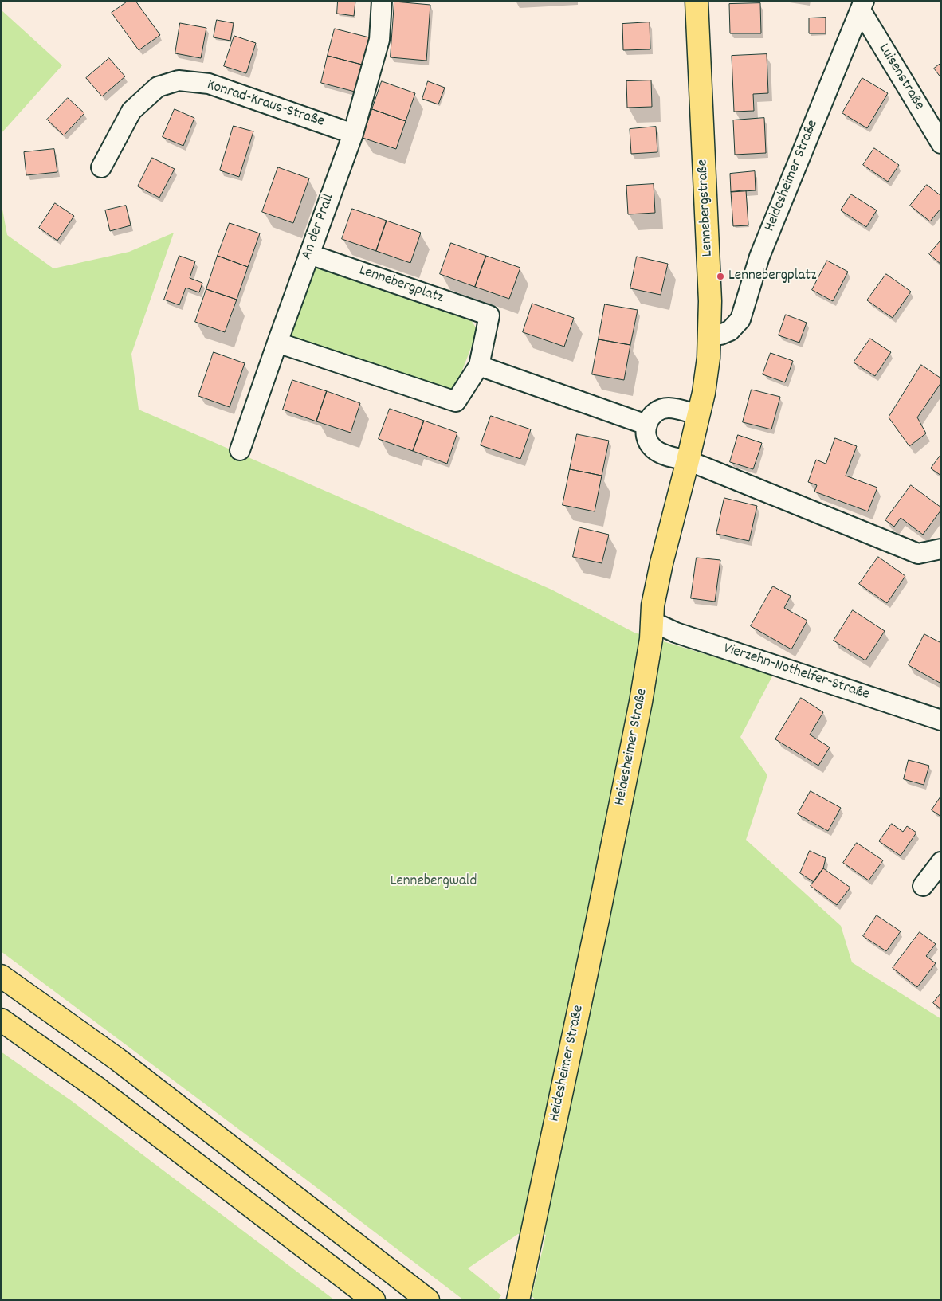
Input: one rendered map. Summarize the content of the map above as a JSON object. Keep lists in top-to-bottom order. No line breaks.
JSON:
{"streets":{"main road":["Heidesheimer Straße","Lennebergstraße"],"street":["Luisenstraße","Konrad-Kraus-Straße","An der Prall","Lennebergplatz","Vierzehn-Nothelfer-Straße"]},"crossings":[["Luisenstraße","Heidesheimer Straße"],["Konrad-Kraus-Straße","An der Prall"],["Heidesheimer Straße","Lennebergstraße"],["Heidesheimer Straße","Vierzehn-Nothelfer-Straße"],["An der Prall","Lennebergplatz"]],"parks":["Lennebergwald"],"places":["Lennebergplatz"]}
